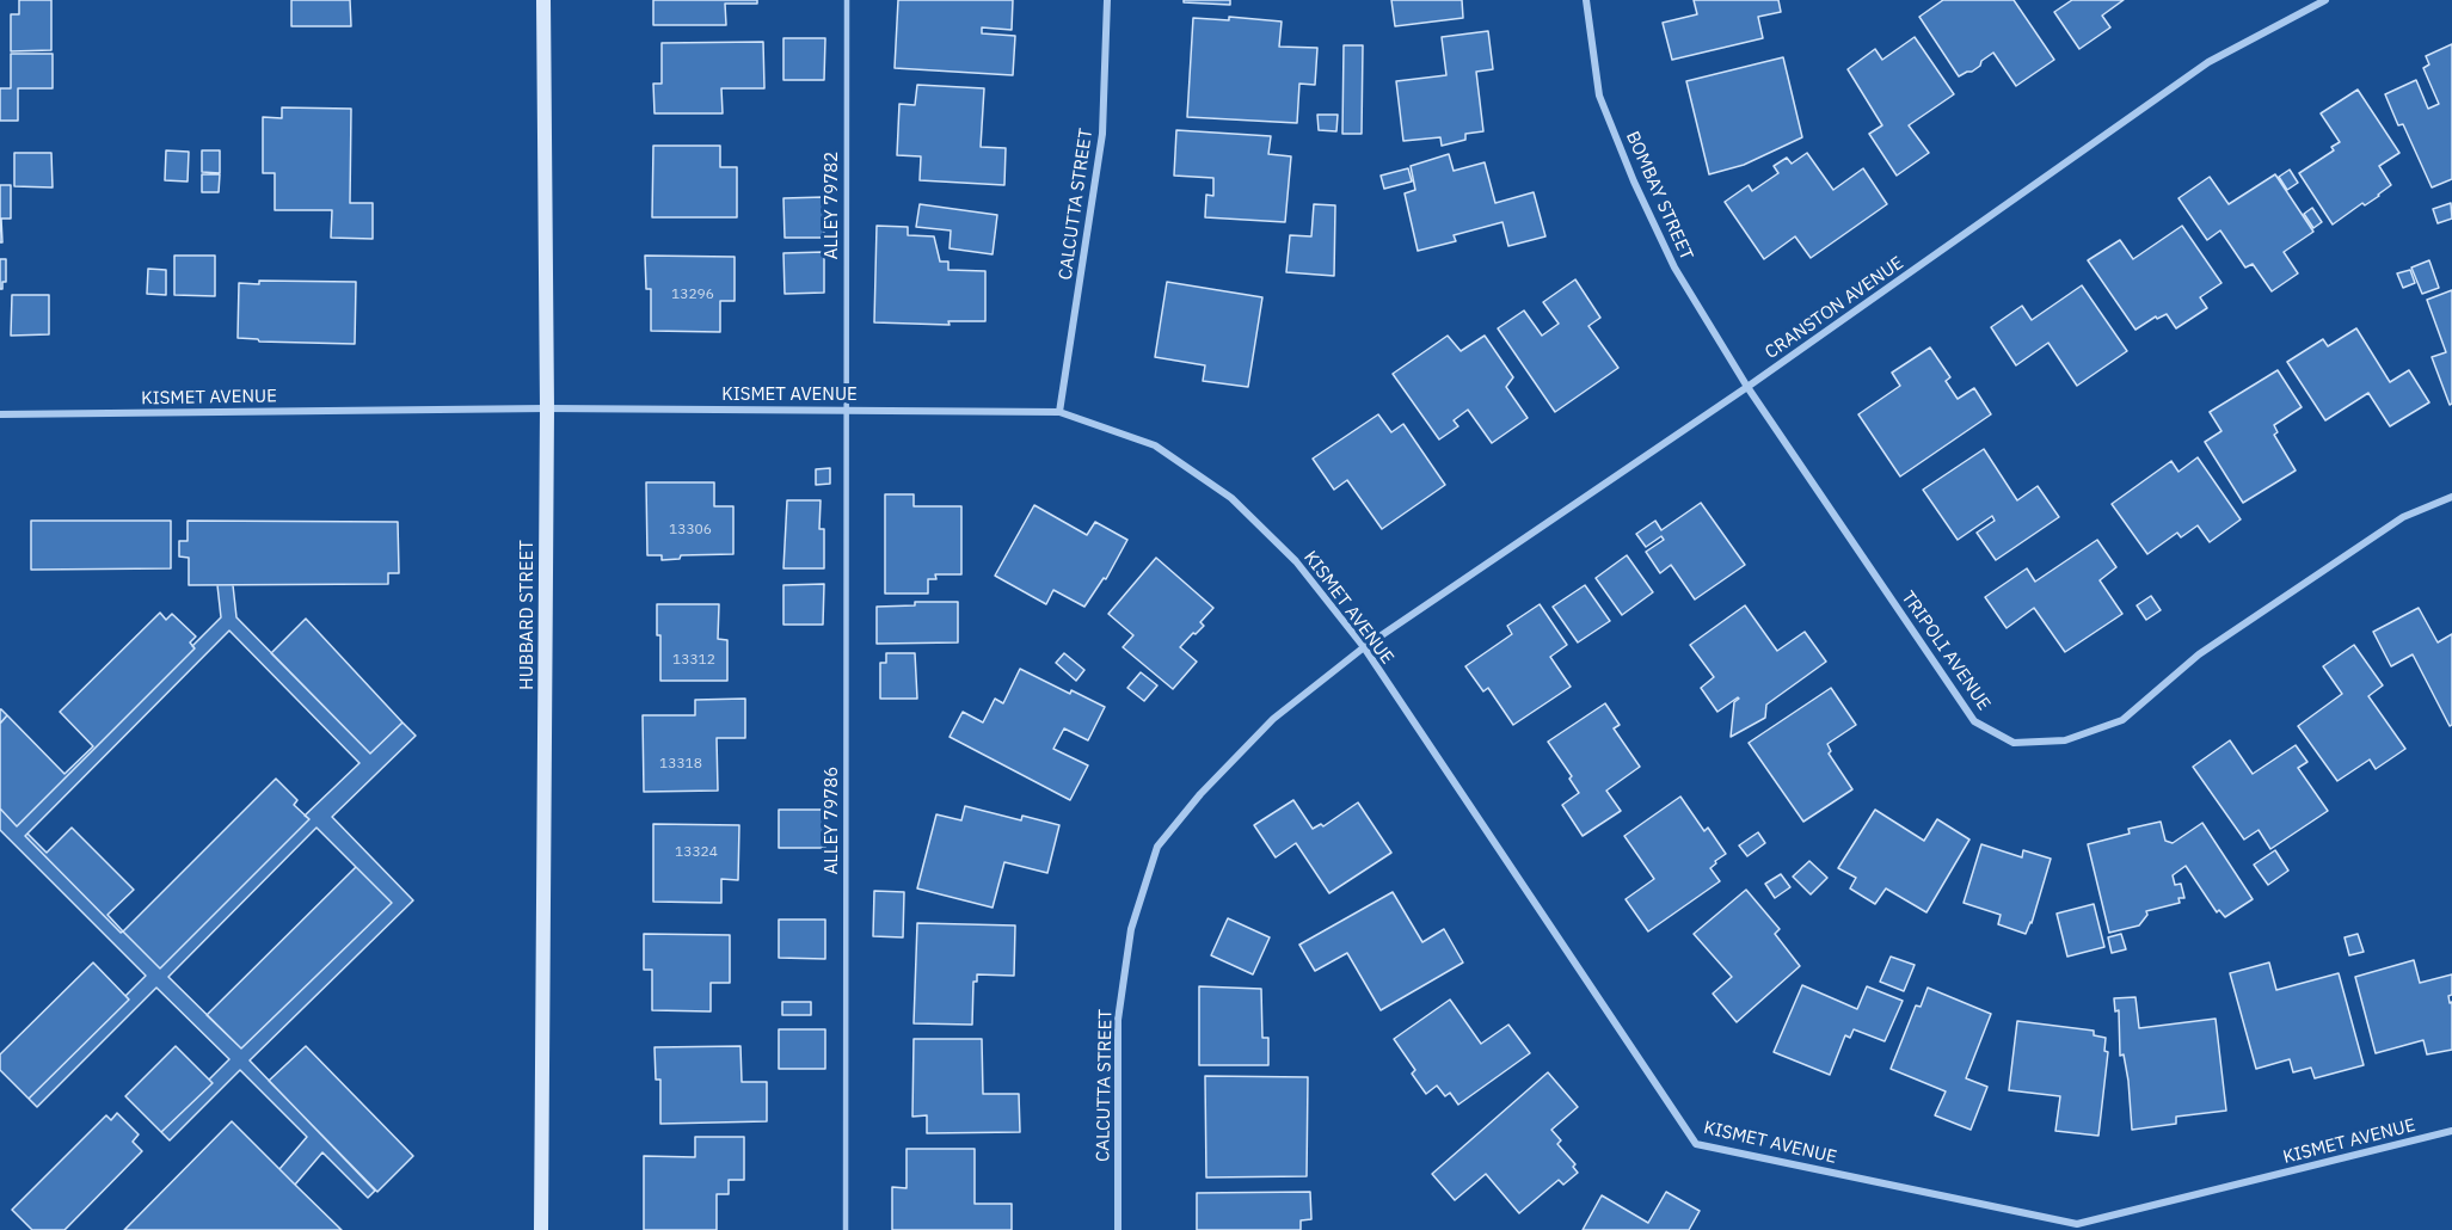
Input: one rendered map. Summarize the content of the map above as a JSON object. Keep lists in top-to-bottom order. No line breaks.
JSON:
{"streets":{"main road":["HUBBARD STREET"],"street":["BOMBAY STREET","CALCUTTA STREET","CRANSTON AVENUE","KISMET AVENUE","TRIPOLI AVENUE"],"lane":["ALLEY 79782","ALLEY 79786"]},"crossings":[["BOMBAY STREET","CRANSTON AVENUE"],["BOMBAY STREET","TRIPOLI AVENUE"],["CALCUTTA STREET","CRANSTON AVENUE"],["CALCUTTA STREET","KISMET AVENUE"],["ALLEY 79782","KISMET AVENUE"],["ALLEY 79782","ALLEY 79786"],["CRANSTON AVENUE","KISMET AVENUE"],["CRANSTON AVENUE","TRIPOLI AVENUE"],["KISMET AVENUE","HUBBARD STREET"],["KISMET AVENUE","ALLEY 79786"]],"house_numbers":["13296","13306","13312","13318","13324"]}
